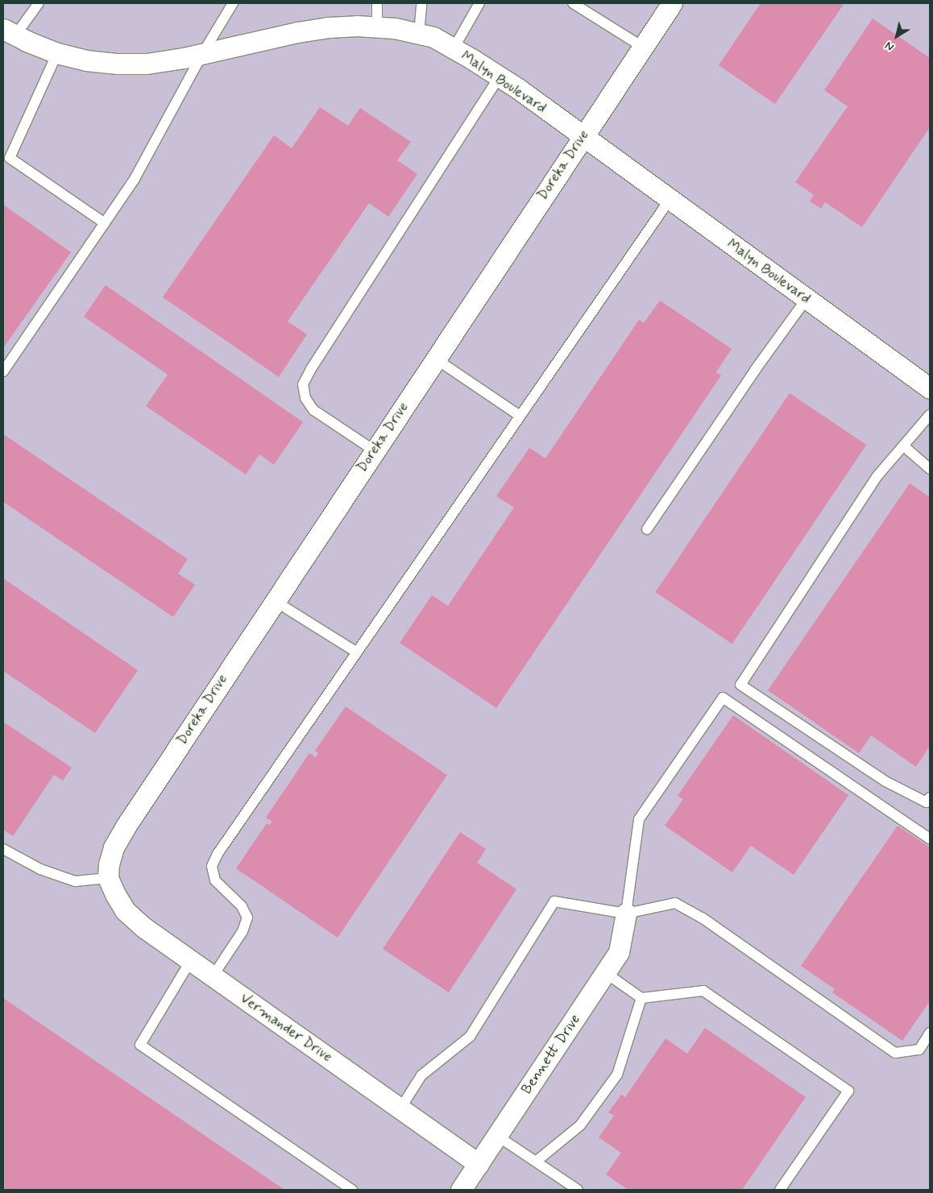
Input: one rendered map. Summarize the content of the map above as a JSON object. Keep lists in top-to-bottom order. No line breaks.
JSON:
{"streets":{"street":["Malyn Boulevard","Doreka Drive","Vermander Drive","Bennett Drive"]},"crossings":[["Malyn Boulevard","Doreka Drive"],["Doreka Drive","Vermander Drive"],["Vermander Drive","Bennett Drive"]],"north":"bottom left"}
